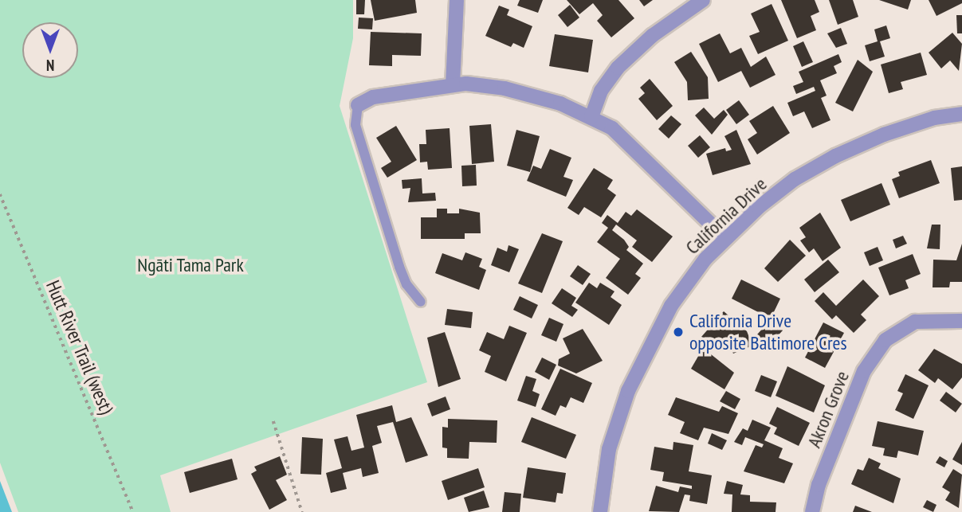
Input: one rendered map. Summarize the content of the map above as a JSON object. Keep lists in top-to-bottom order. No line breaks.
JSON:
{"streets":{"street":["California Drive","Akron Grove"],"path":["Hutt River Trail (west)"]},"parks":["Ngāti Tama Park"],"places":["California Drive opposite Baltimore Cres"],"north":"bottom"}
